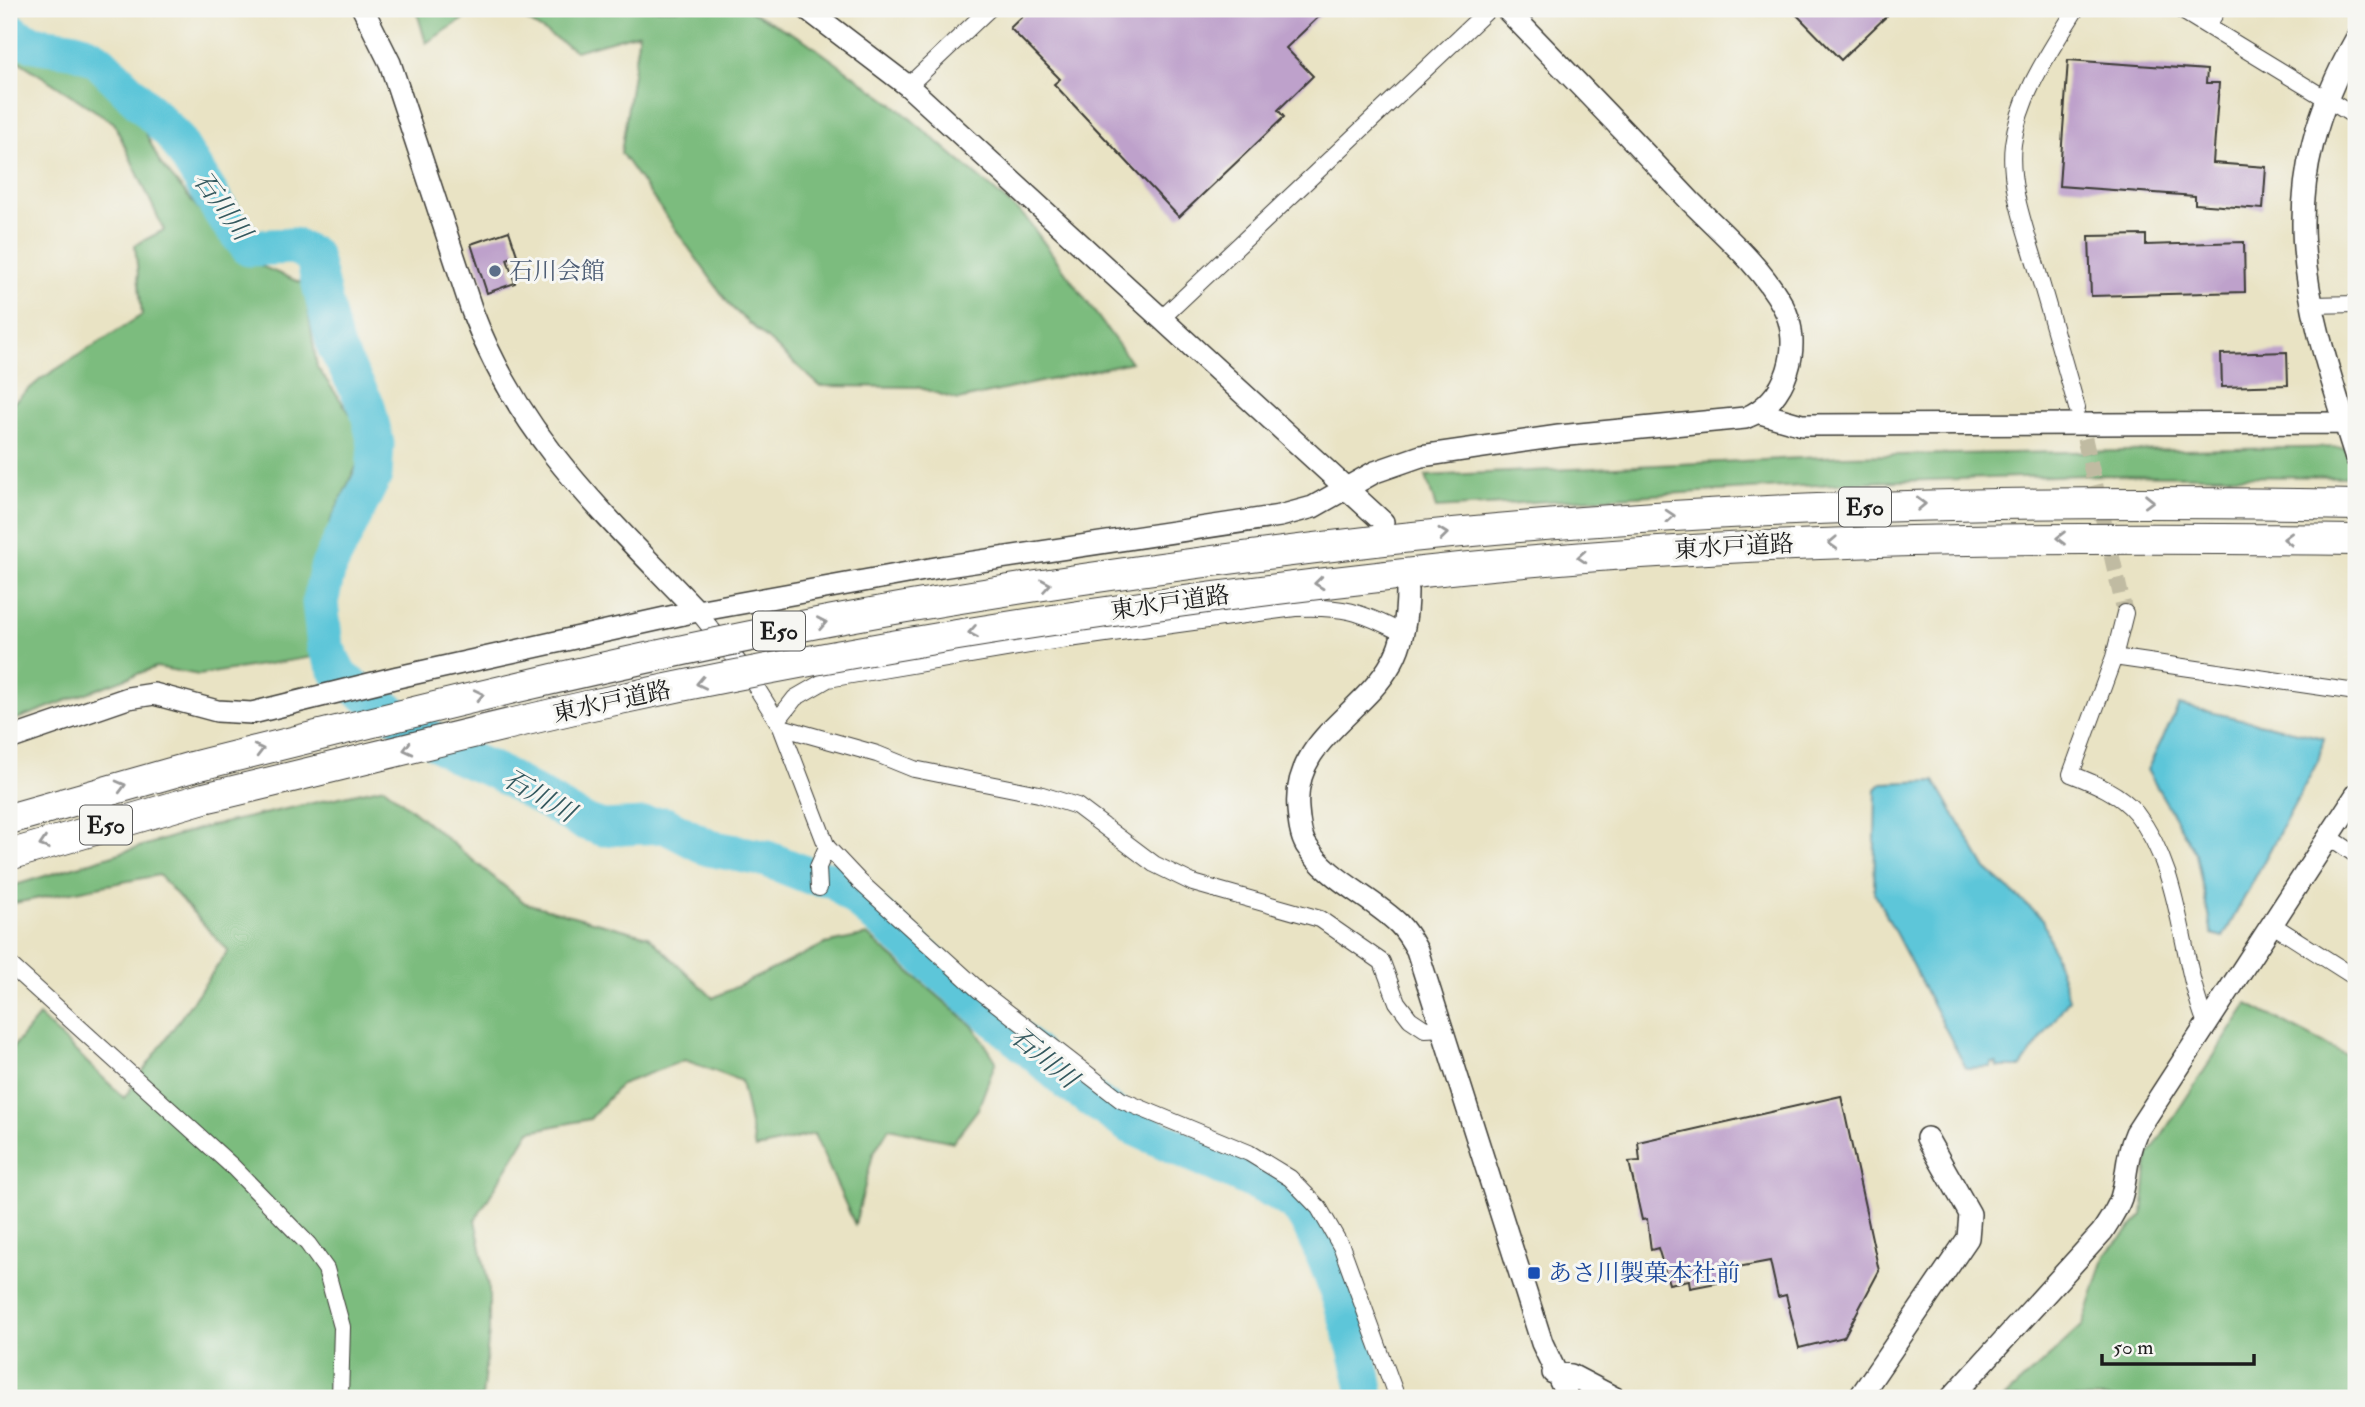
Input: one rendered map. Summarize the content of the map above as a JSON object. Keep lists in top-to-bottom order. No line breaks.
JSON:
{"streets":{"highway":["E50","東水戸道路"]},"water":["石川川"],"places":{"other":["石川会館"],"transit":["あさ川製菓本社前"]},"scale_bar":"50 m"}
